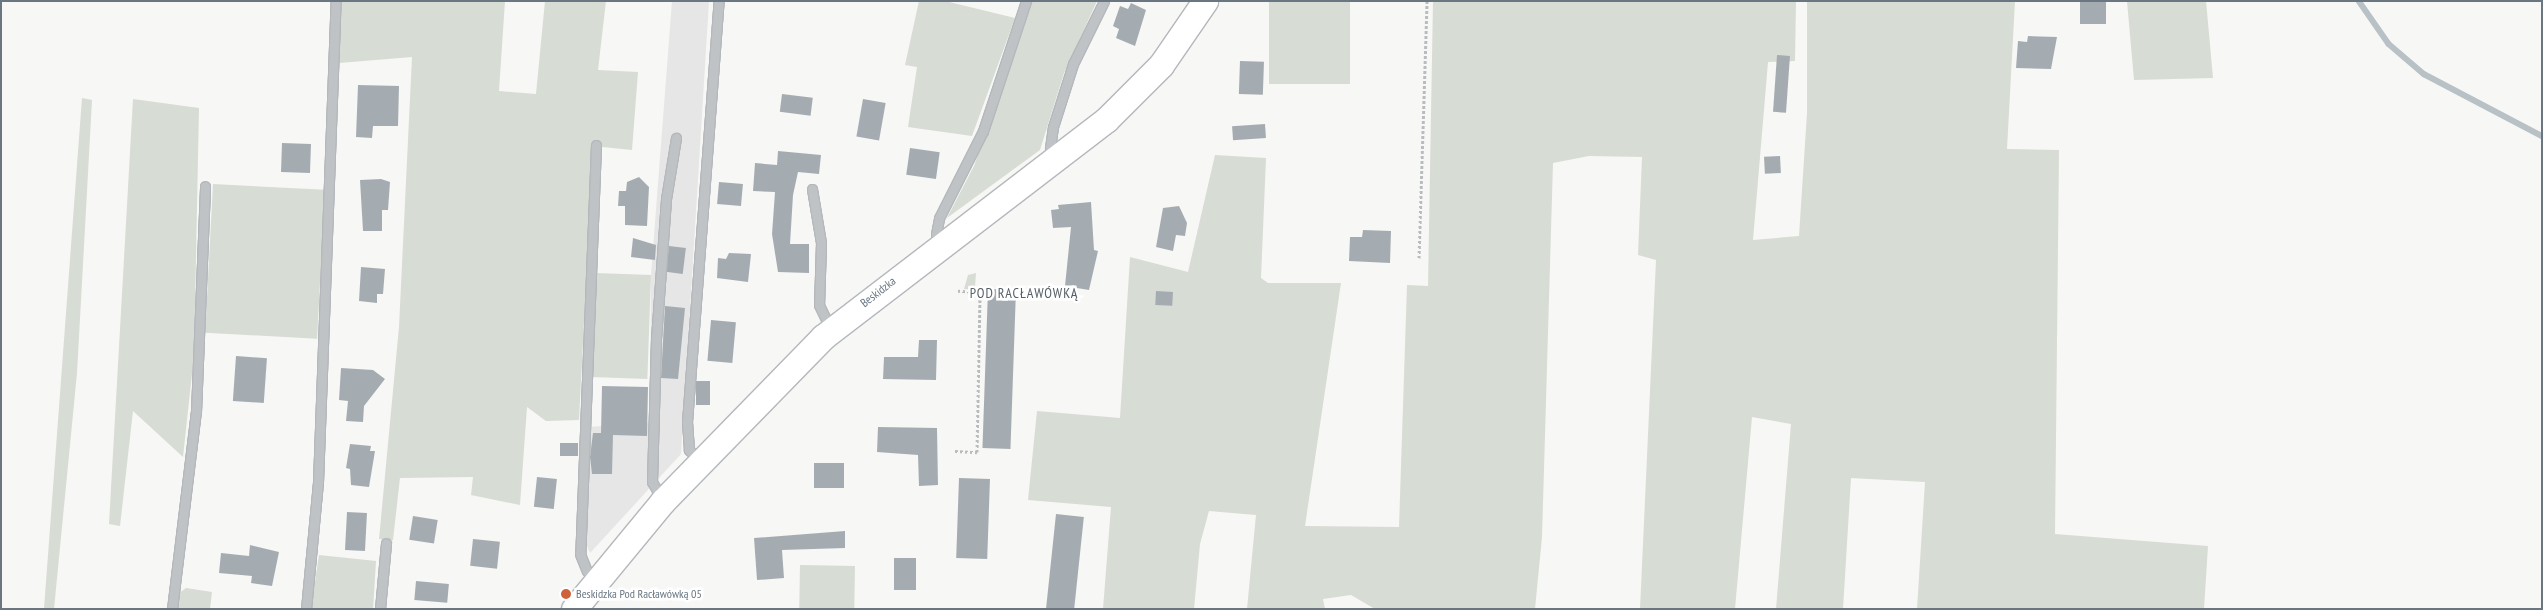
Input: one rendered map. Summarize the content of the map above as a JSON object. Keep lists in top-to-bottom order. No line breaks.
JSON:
{"streets":{"street":["Beskidzka"]},"districts":["POD RACŁAWÓWKĄ"],"places":["Beskidzka Pod Racławówką 05"]}
